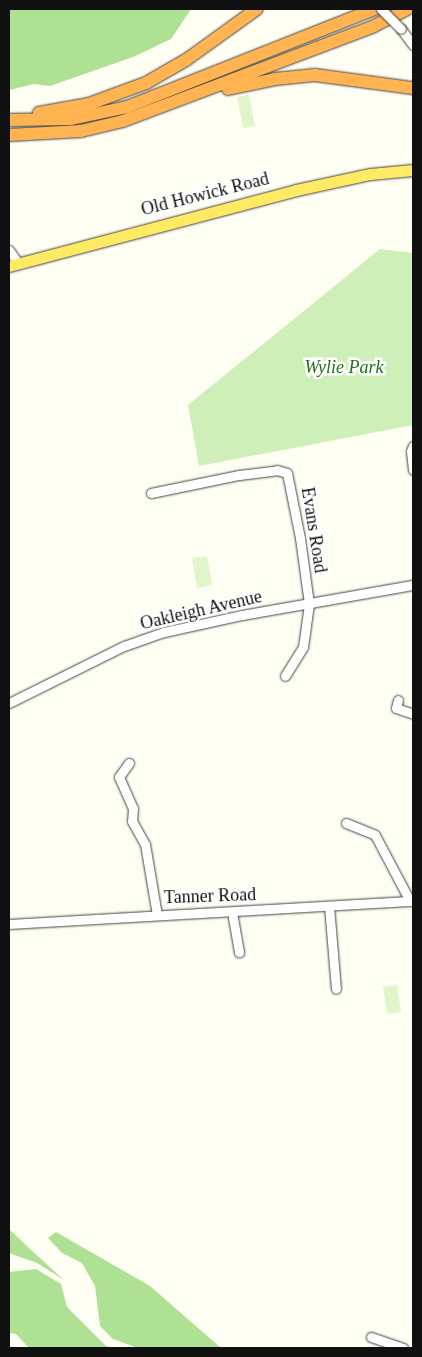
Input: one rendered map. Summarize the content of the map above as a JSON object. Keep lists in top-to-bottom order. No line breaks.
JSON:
{"streets":{"main road":["Old Howick Road"],"street":["Evans Road","Oakleigh Avenue","Tanner Road"]},"crossings":[["Evans Road","Oakleigh Avenue"]],"parks":["Wylie Park"]}
